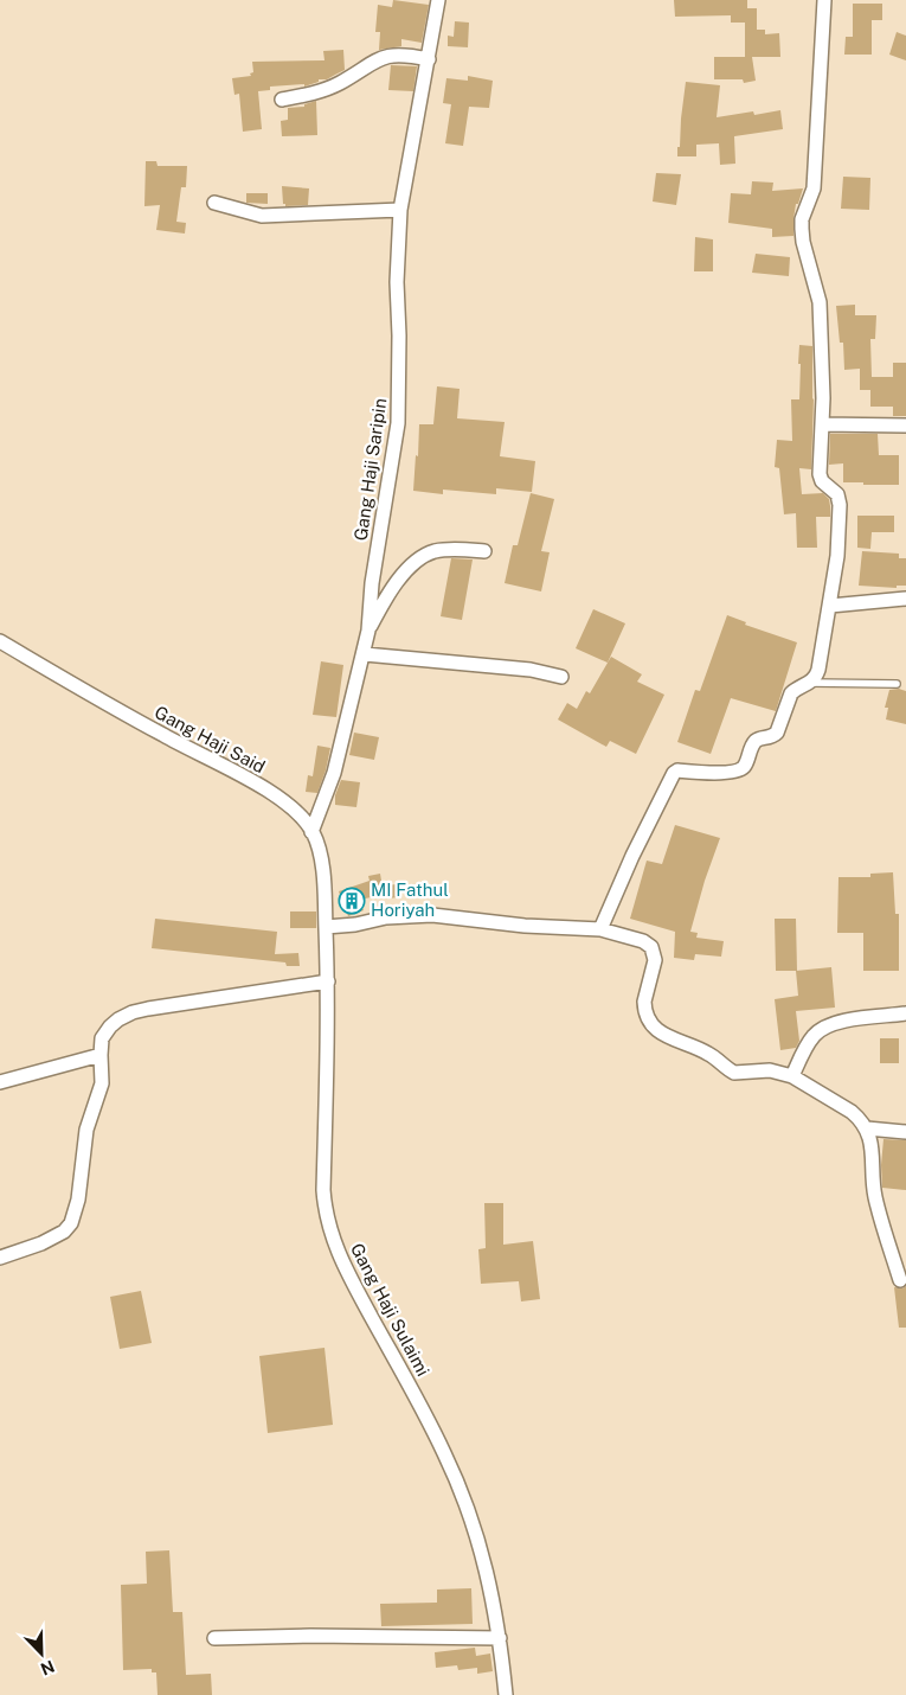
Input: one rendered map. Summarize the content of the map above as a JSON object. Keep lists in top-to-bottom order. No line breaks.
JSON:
{"streets":{"street":["Gang Haji Saripin","Gang Haji Said","Gang Haji Sulaimi"]},"crossings":[["Gang Haji Saripin","Gang Haji Said"],["Gang Haji Said","Gang Haji Sulaimi"]],"places":{"building":["MI Fathul Horiyah"]},"north":"bottom right"}
